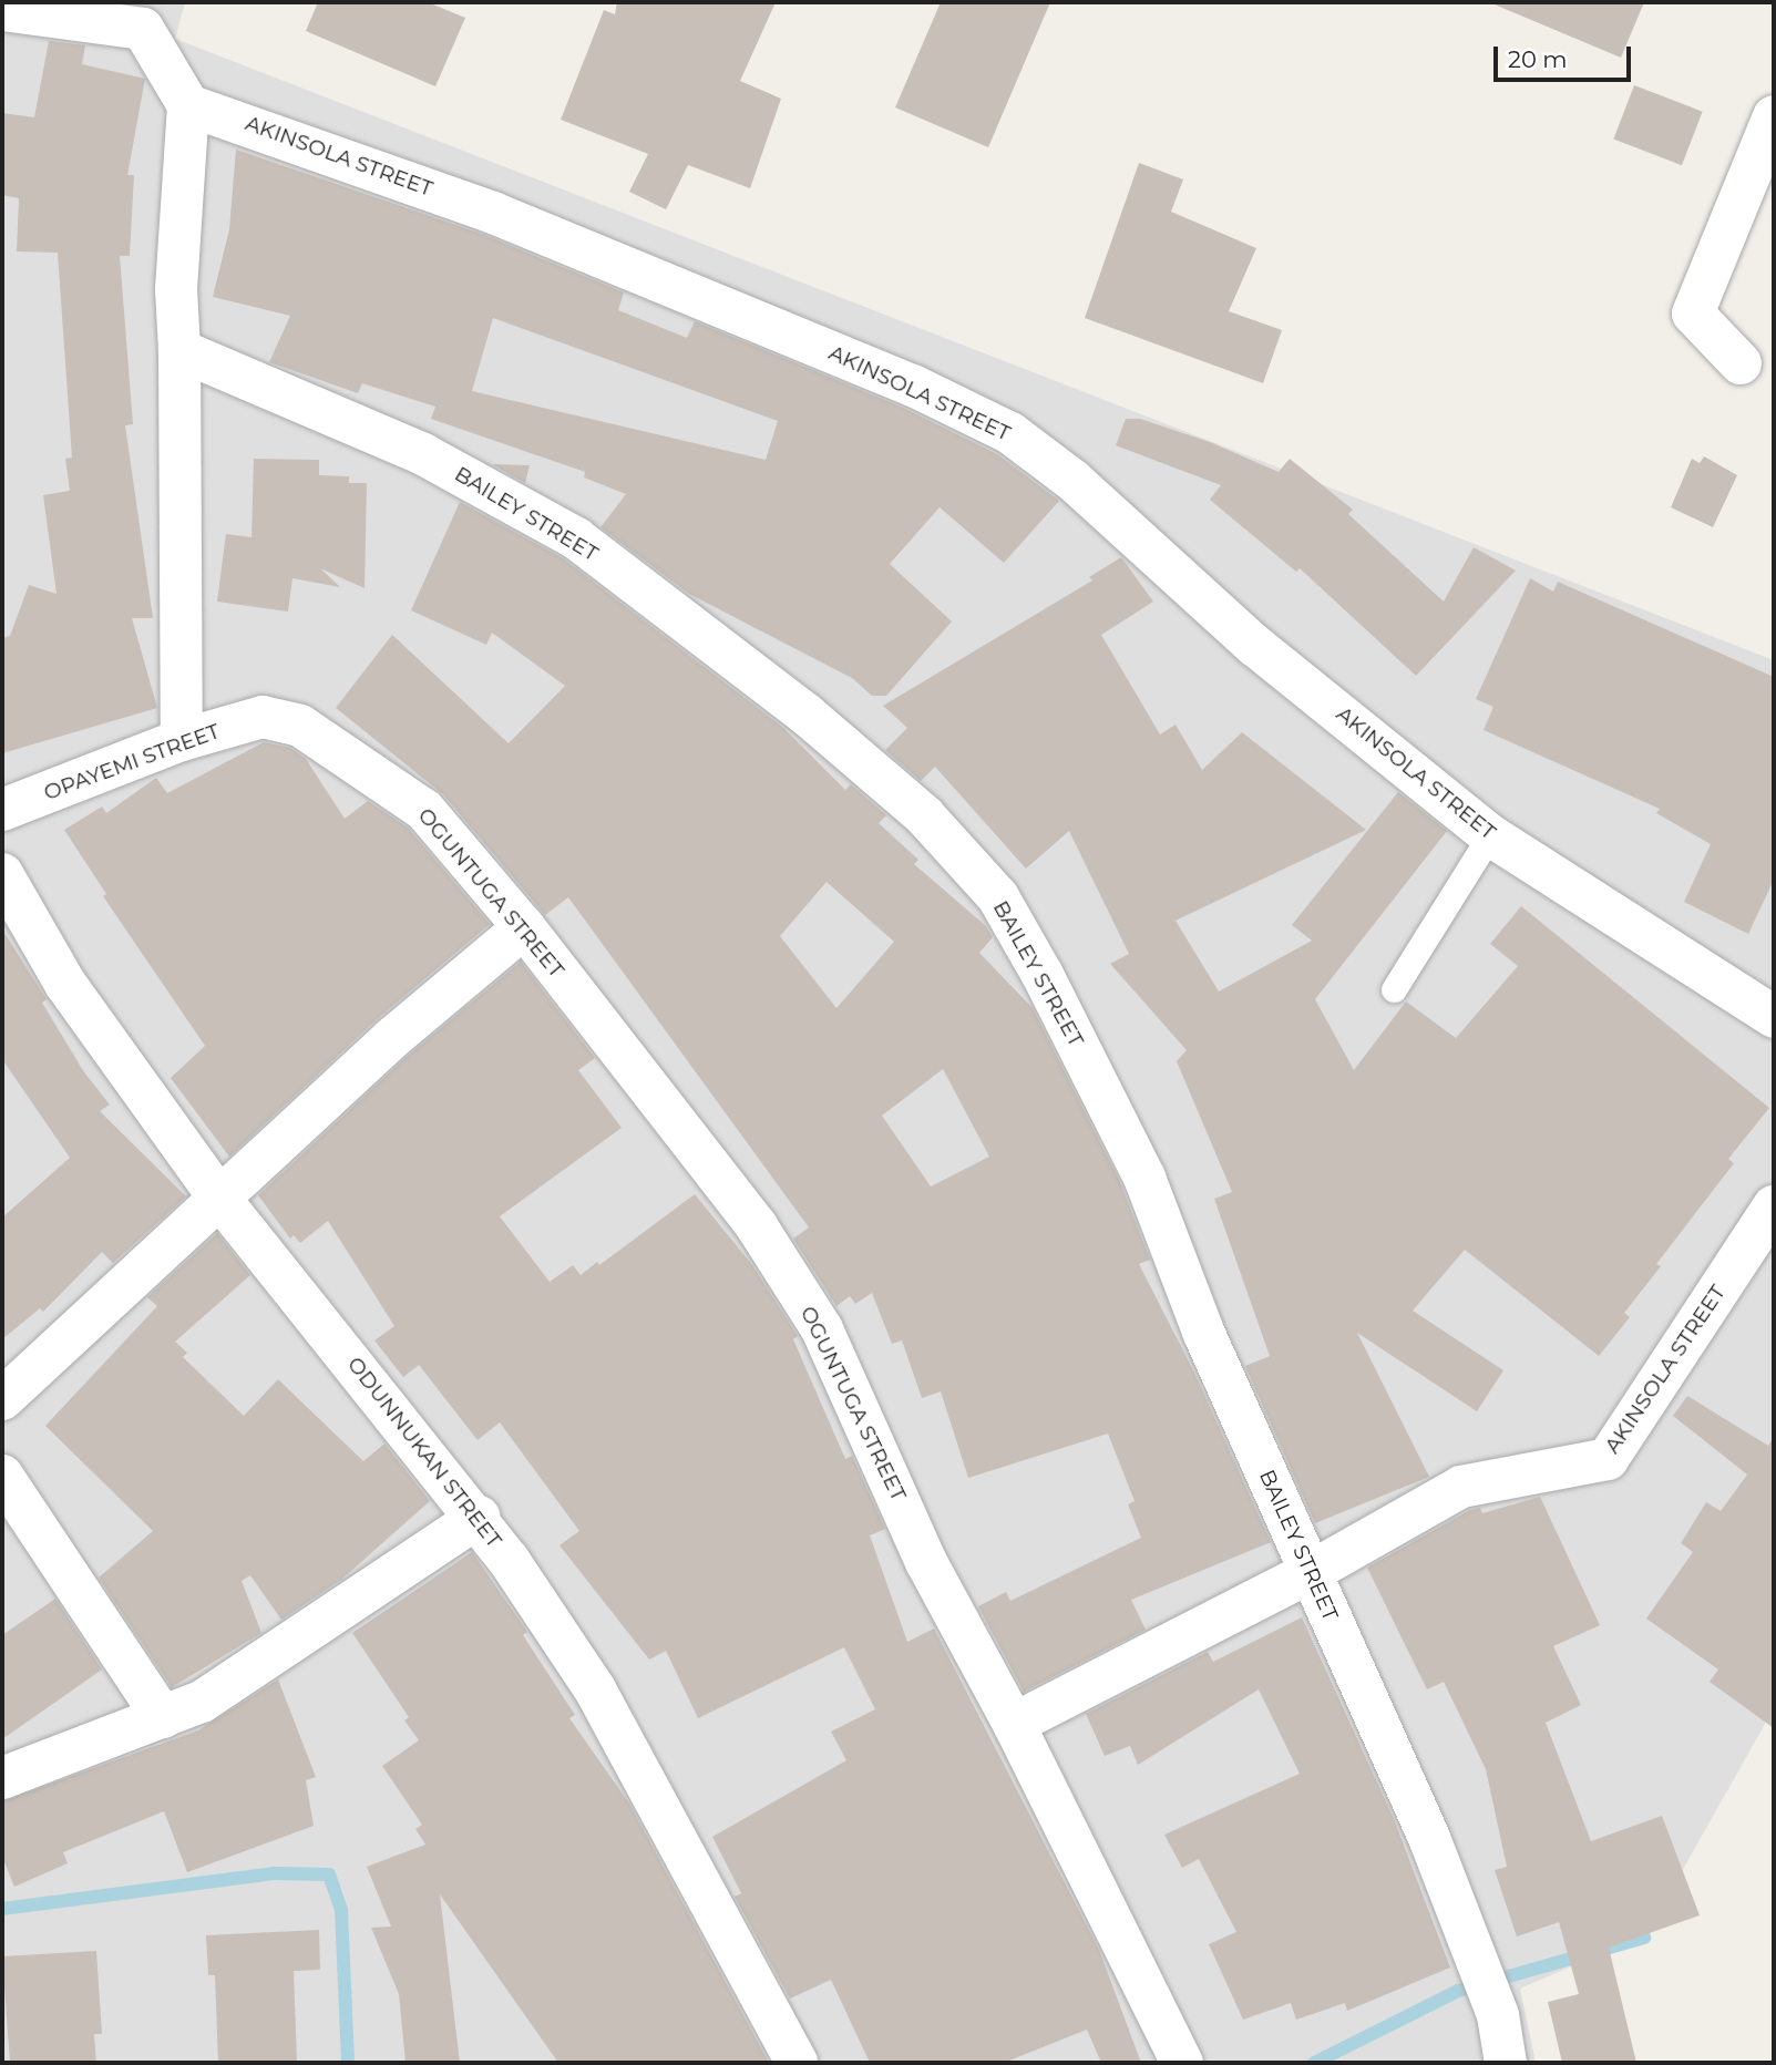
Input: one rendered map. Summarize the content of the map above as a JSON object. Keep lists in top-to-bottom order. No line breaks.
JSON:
{"streets":{"street":["AKINSOLA STREET","BAILEY STREET","OPAYEMI STREET","OGUNTUGA STREET","ODUNNUKAN STREET"]},"crossings":[["AKINSOLA STREET","BAILEY STREET"],["AKINSOLA STREET","OGUNTUGA STREET"],["OPAYEMI STREET","OGUNTUGA STREET"]],"scale_bar":"20 m"}
